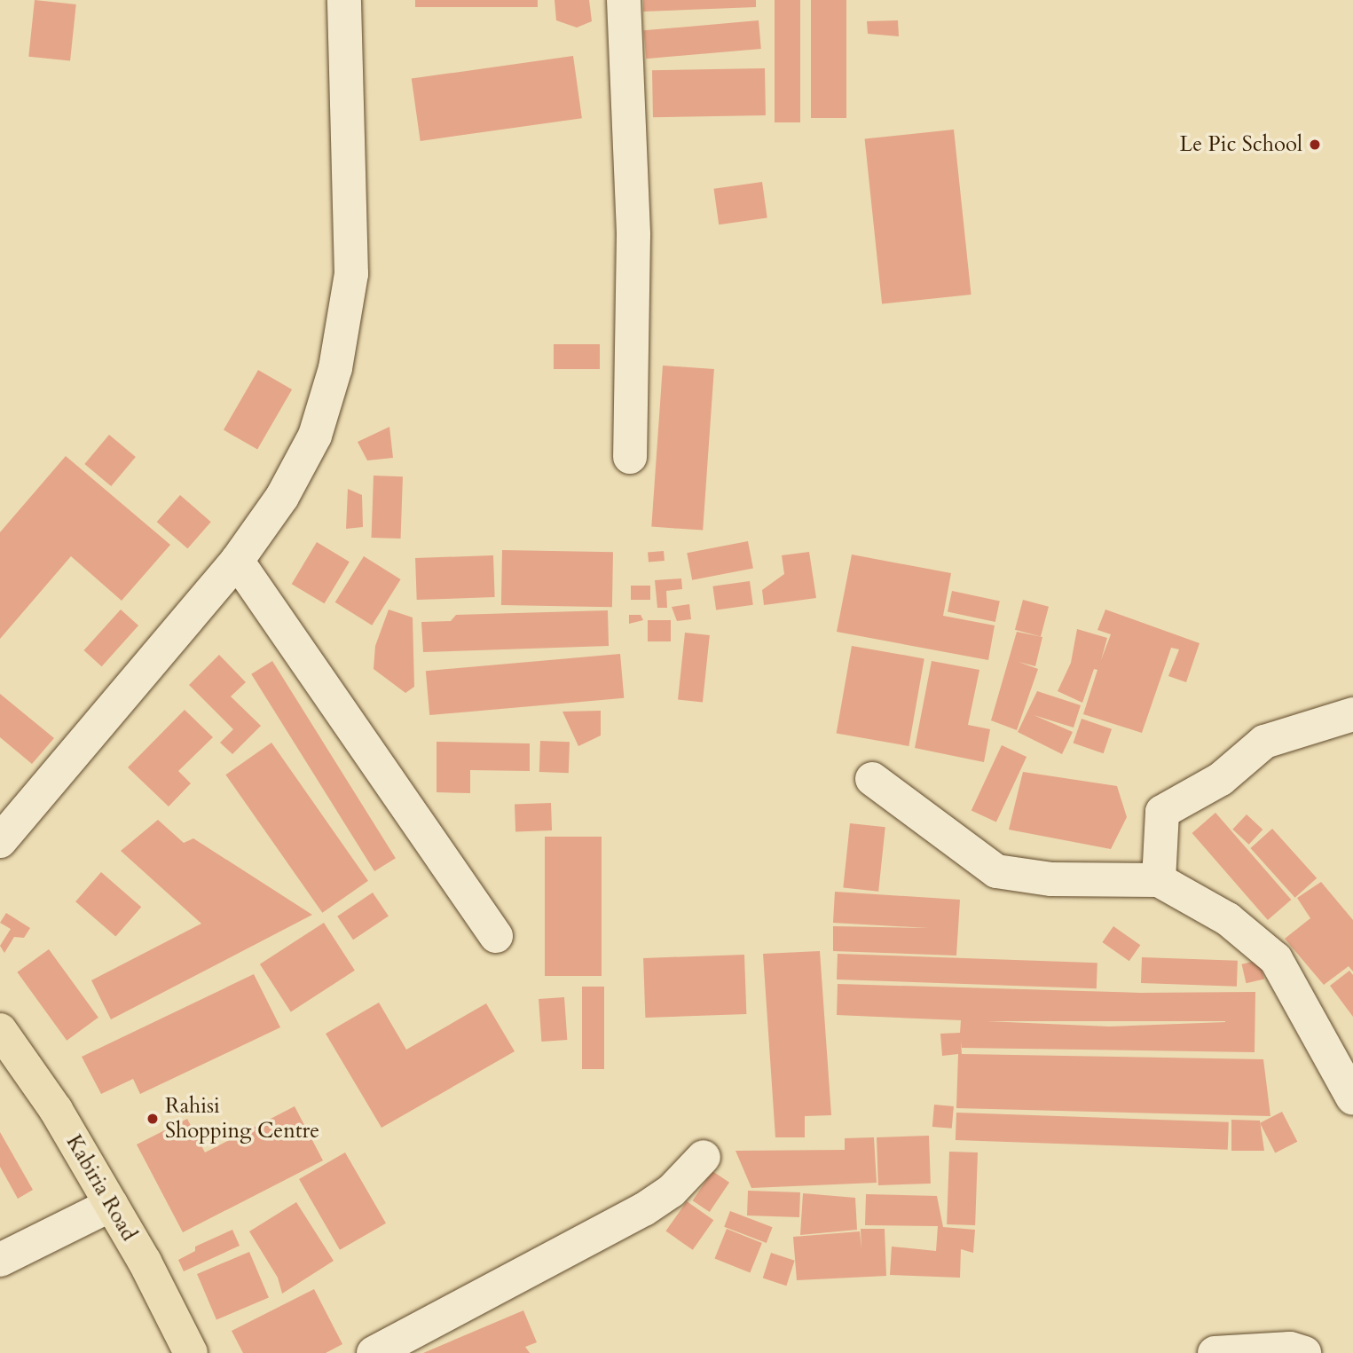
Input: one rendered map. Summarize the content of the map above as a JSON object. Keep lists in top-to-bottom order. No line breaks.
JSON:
{"streets":{"main road":["Kabiria Road"]},"places":["Le Pic School","Rahisi Shopping Centre"]}
